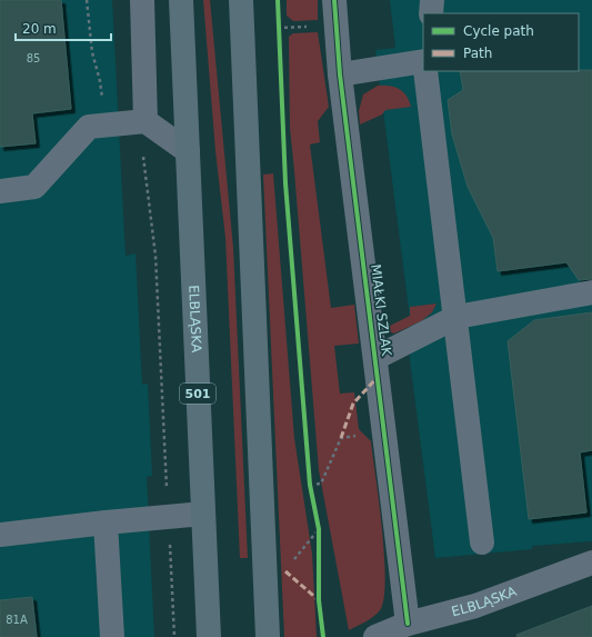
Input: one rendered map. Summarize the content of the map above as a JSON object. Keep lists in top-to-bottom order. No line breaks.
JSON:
{"streets":{"main road":["ELBLĄSKA","501"],"street":["MIAŁKI SZLAK"]},"crossings":[["MIAŁKI SZLAK","ELBLĄSKA"]],"house_numbers":["85","81A"],"legend":["Cycle path","Path"],"scale_bar":"20 m"}
